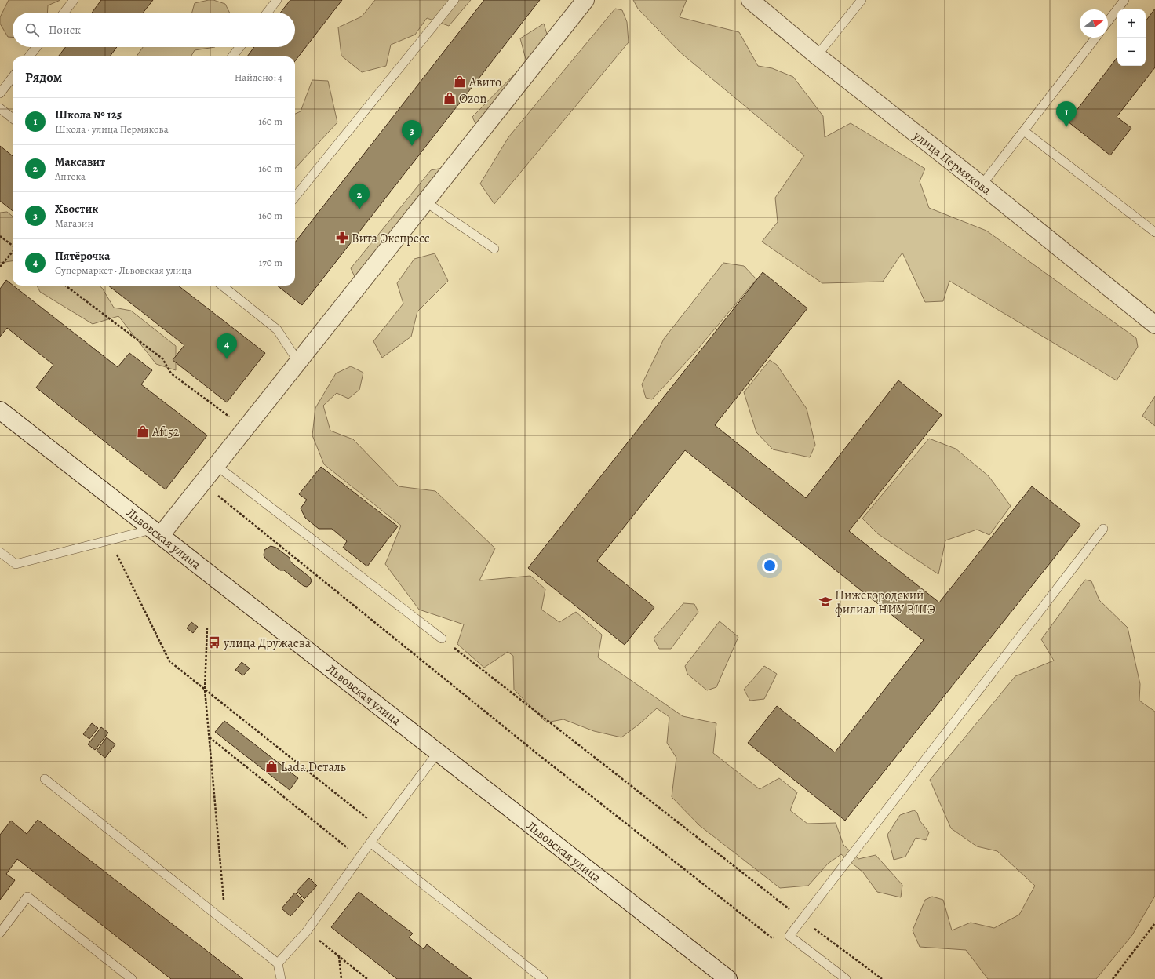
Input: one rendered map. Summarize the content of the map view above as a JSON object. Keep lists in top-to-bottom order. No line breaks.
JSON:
{"streets":{"street":["улица Пермякова","Львовская улица"]},"places":{"shop":["Авито","Ozon","Af152","Lada Dеталь"],"pharmacy":["Вита Экспресс"],"school or university":["Нижегородский филиал НИУ ВШЭ"],"bus stop":["улица Дружаева"]},"north":"right","page":{"map_buttons":["+","−"],"search":"Поиск","heading":["Рядом","Найдено: 4"],"list":[{"mark":"1","name":"Школа № 125","note":"Школа · улица Пермякова","value":"160 m"},{"mark":"2","name":"Максавит","note":"Аптека","value":"160 m"},{"mark":"3","name":"Хвостик","note":"Магазин","value":"160 m"},{"mark":"4","name":"Пятёрочка","note":"Супермаркет · Львовская улица","value":"170 m"}],"pins":["1","3","2","4"]}}
